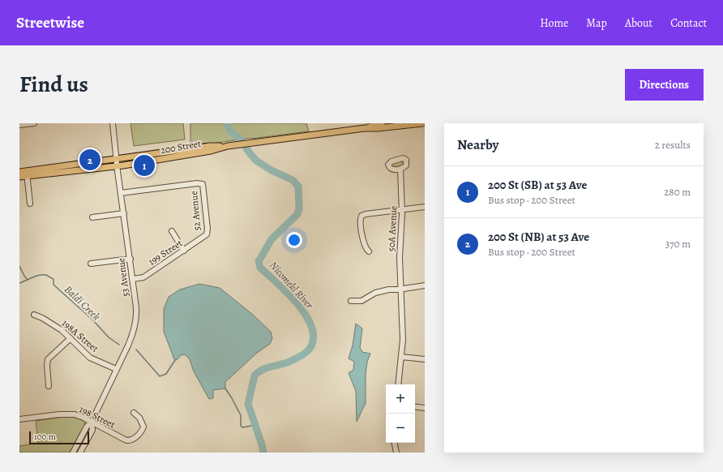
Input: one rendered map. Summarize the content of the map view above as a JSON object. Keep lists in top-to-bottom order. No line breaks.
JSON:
{"streets":{"main road":["200 Street"],"street":["52 Avenue","50A Avenue","199 Street","53 Avenue","198A Street","198 Street"]},"crossings":[["200 Street","53 Avenue"],["52 Avenue","199 Street"],["52 Avenue","53 Avenue"],["199 Street","53 Avenue"],["53 Avenue","198A Street"],["53 Avenue","198 Street"]],"water":["Nicomekl River","Baldi Creek"],"scale_bar":"100 m","page":{"header":"Streetwise","nav":["Home","Map","About","Contact"],"title":"Find us","buttons":"Directions","heading":["Nearby","2 results"],"pins":["2","1"],"list":[{"mark":"1","name":"200 St (SB) at 53 Ave","note":"Bus stop · 200 Street","value":"280 m"},{"mark":"2","name":"200 St (NB) at 53 Ave","note":"Bus stop · 200 Street","value":"370 m"}],"map_buttons":["+","−"],"scale":"100 m"}}
